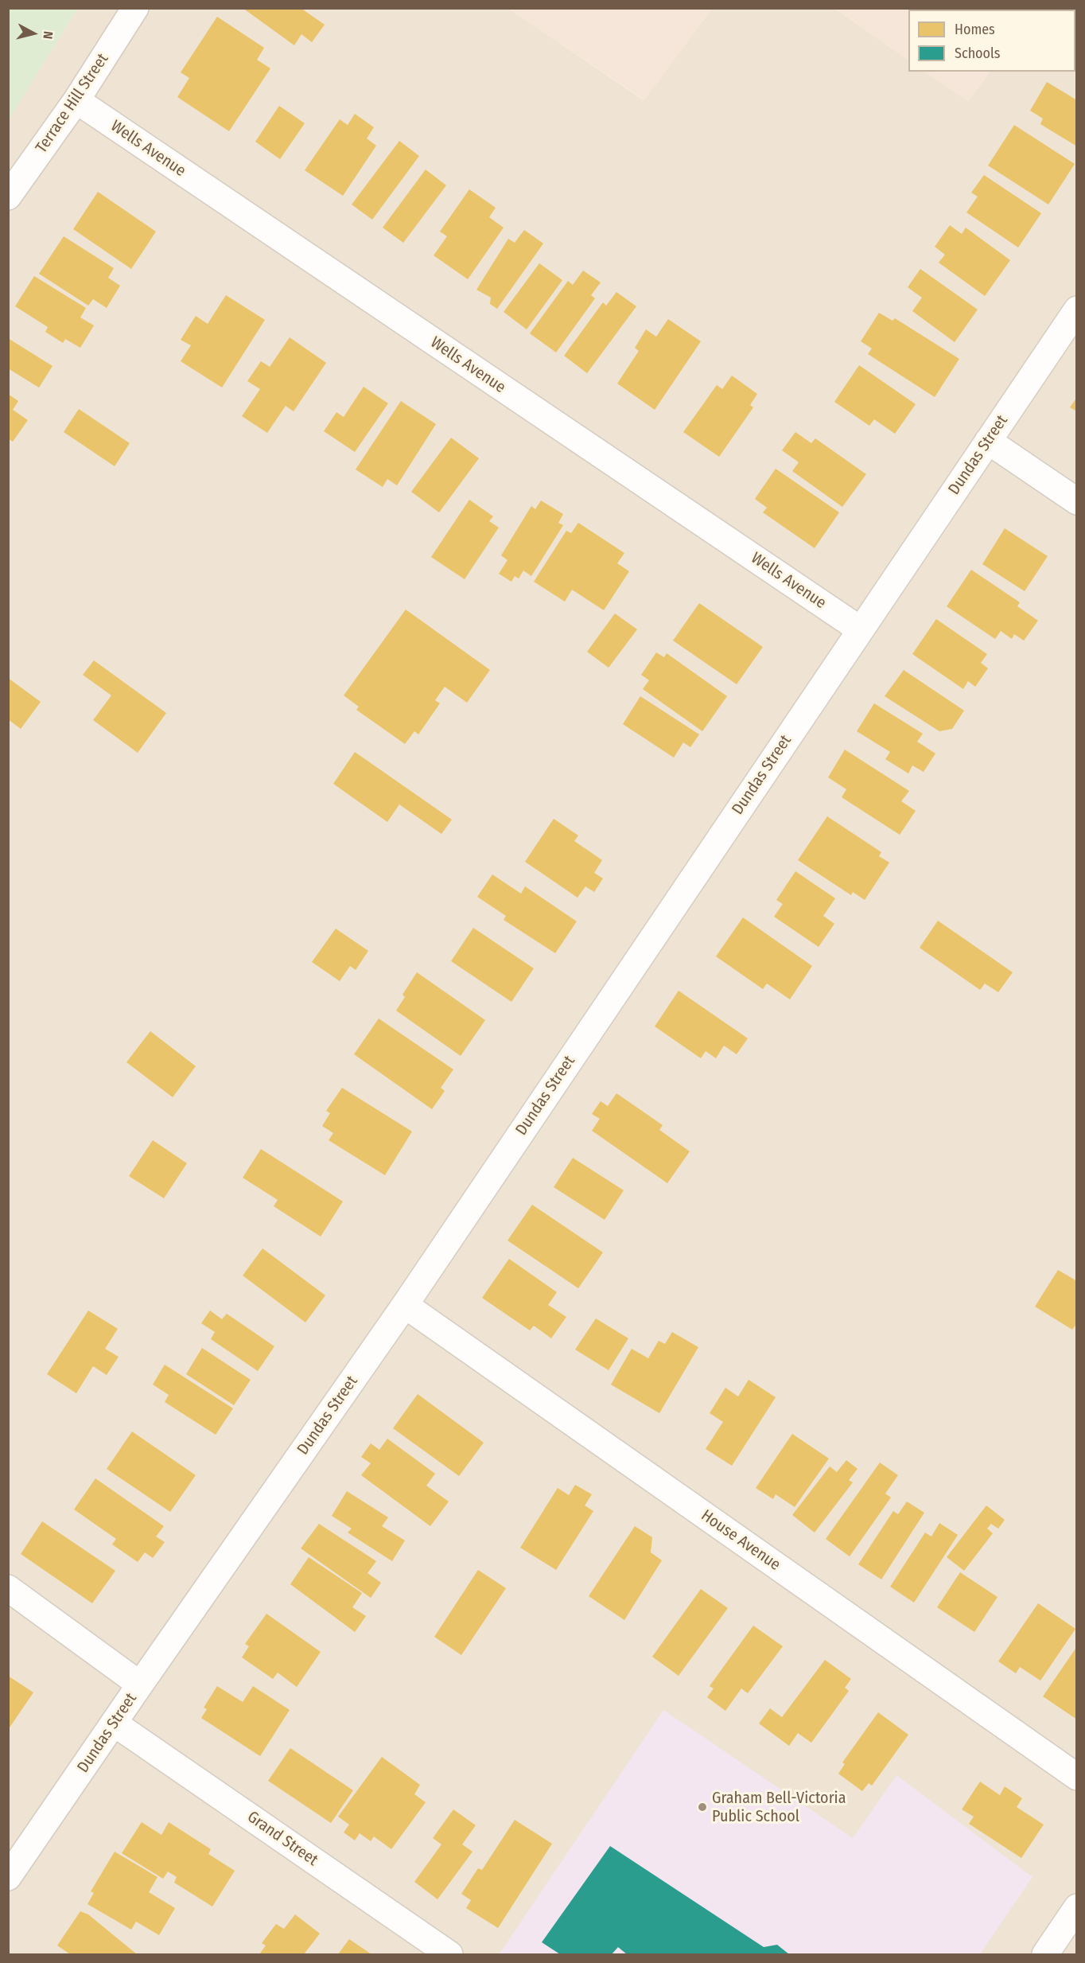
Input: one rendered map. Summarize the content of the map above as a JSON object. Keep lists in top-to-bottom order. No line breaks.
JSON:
{"streets":{"street":["Terrace Hill Street","Wells Avenue","Dundas Street","House Avenue","Grand Street"]},"crossings":[["Terrace Hill Street","Wells Avenue"],["Wells Avenue","Dundas Street"],["Dundas Street","House Avenue"],["Dundas Street","Grand Street"]],"places":["Graham Bell-Victoria Public School"],"legend":["Homes","Schools"],"north":"right"}
